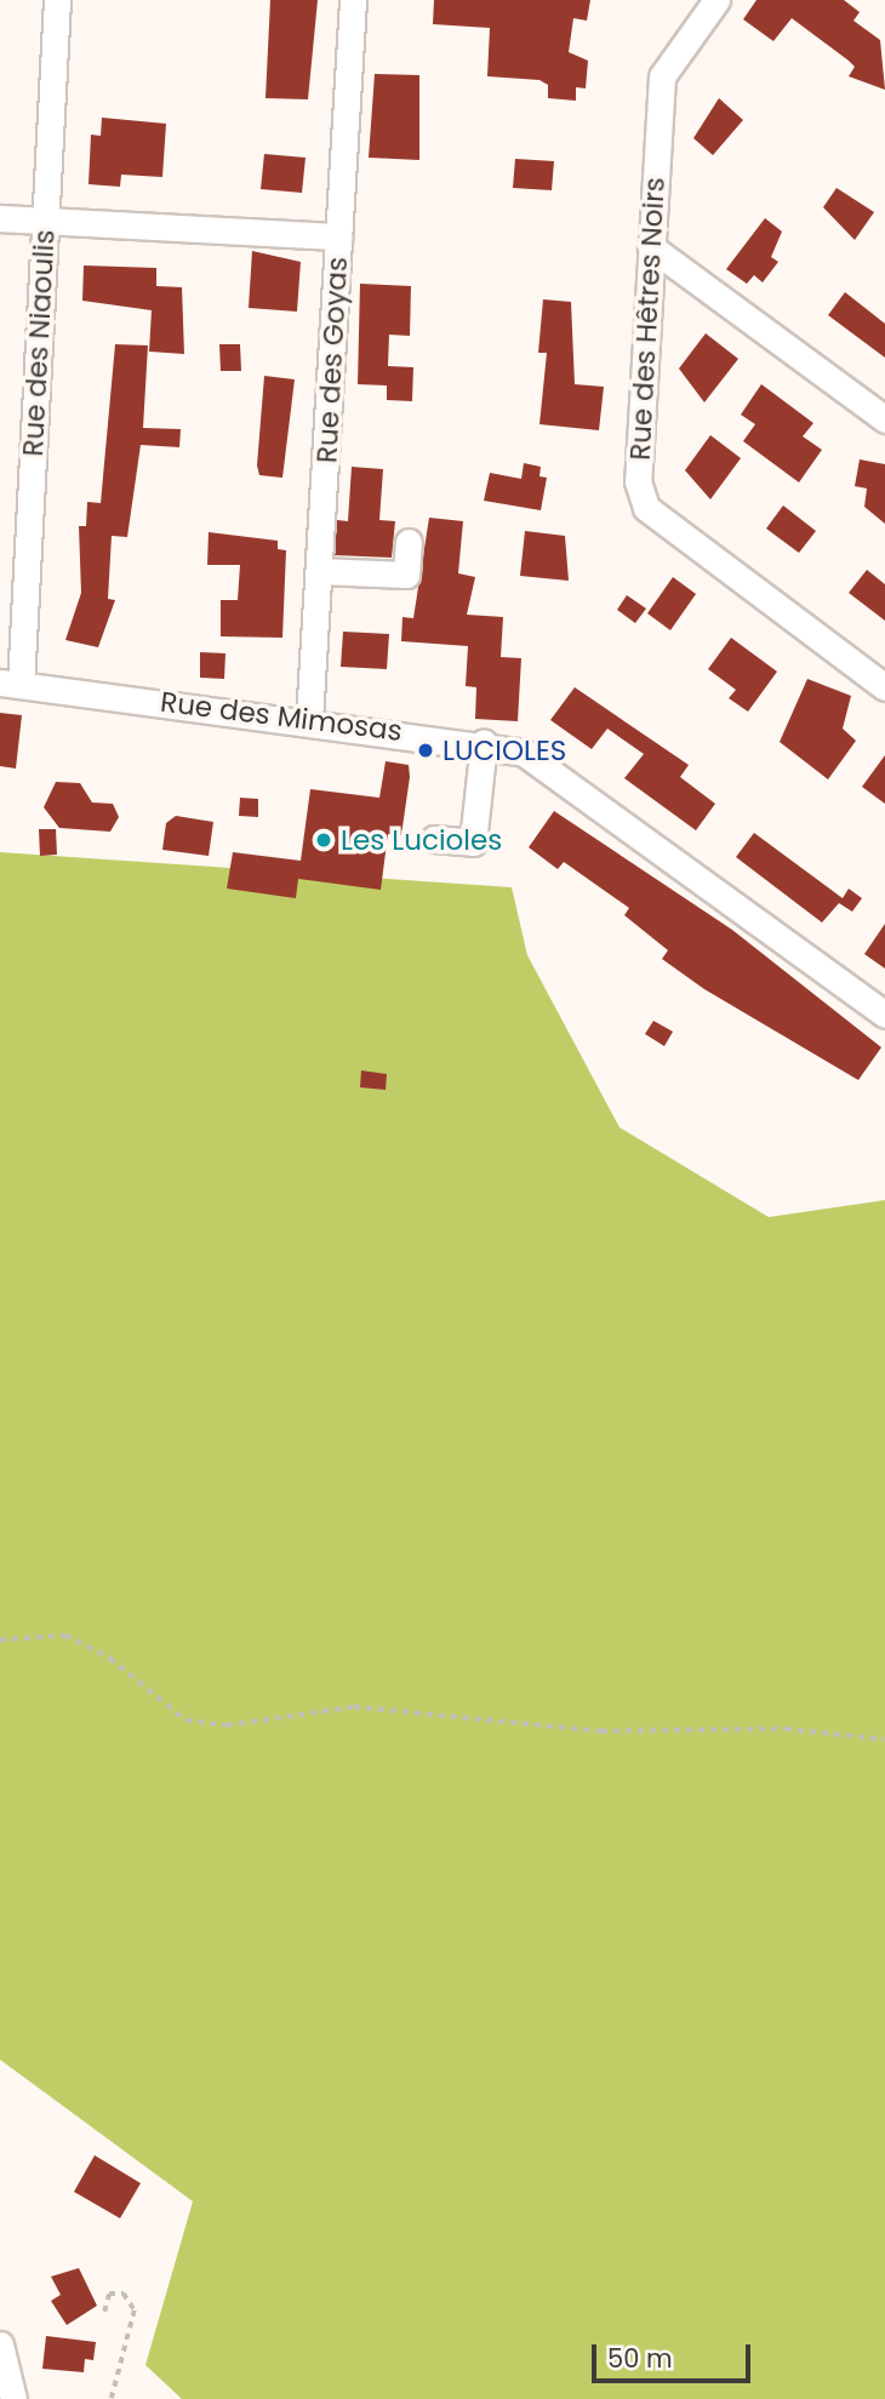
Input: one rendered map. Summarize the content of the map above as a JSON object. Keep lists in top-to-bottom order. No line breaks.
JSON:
{"streets":{"street":["Rue des Hêtres Noirs","Rue des Niaoulis","Rue des Goyas","Rue des Mimosas"]},"crossings":[["Rue des Niaoulis","Rue des Mimosas"],["Rue des Goyas","Rue des Mimosas"]],"places":["LUCIOLES","Les Lucioles"],"scale_bar":"50 m"}
